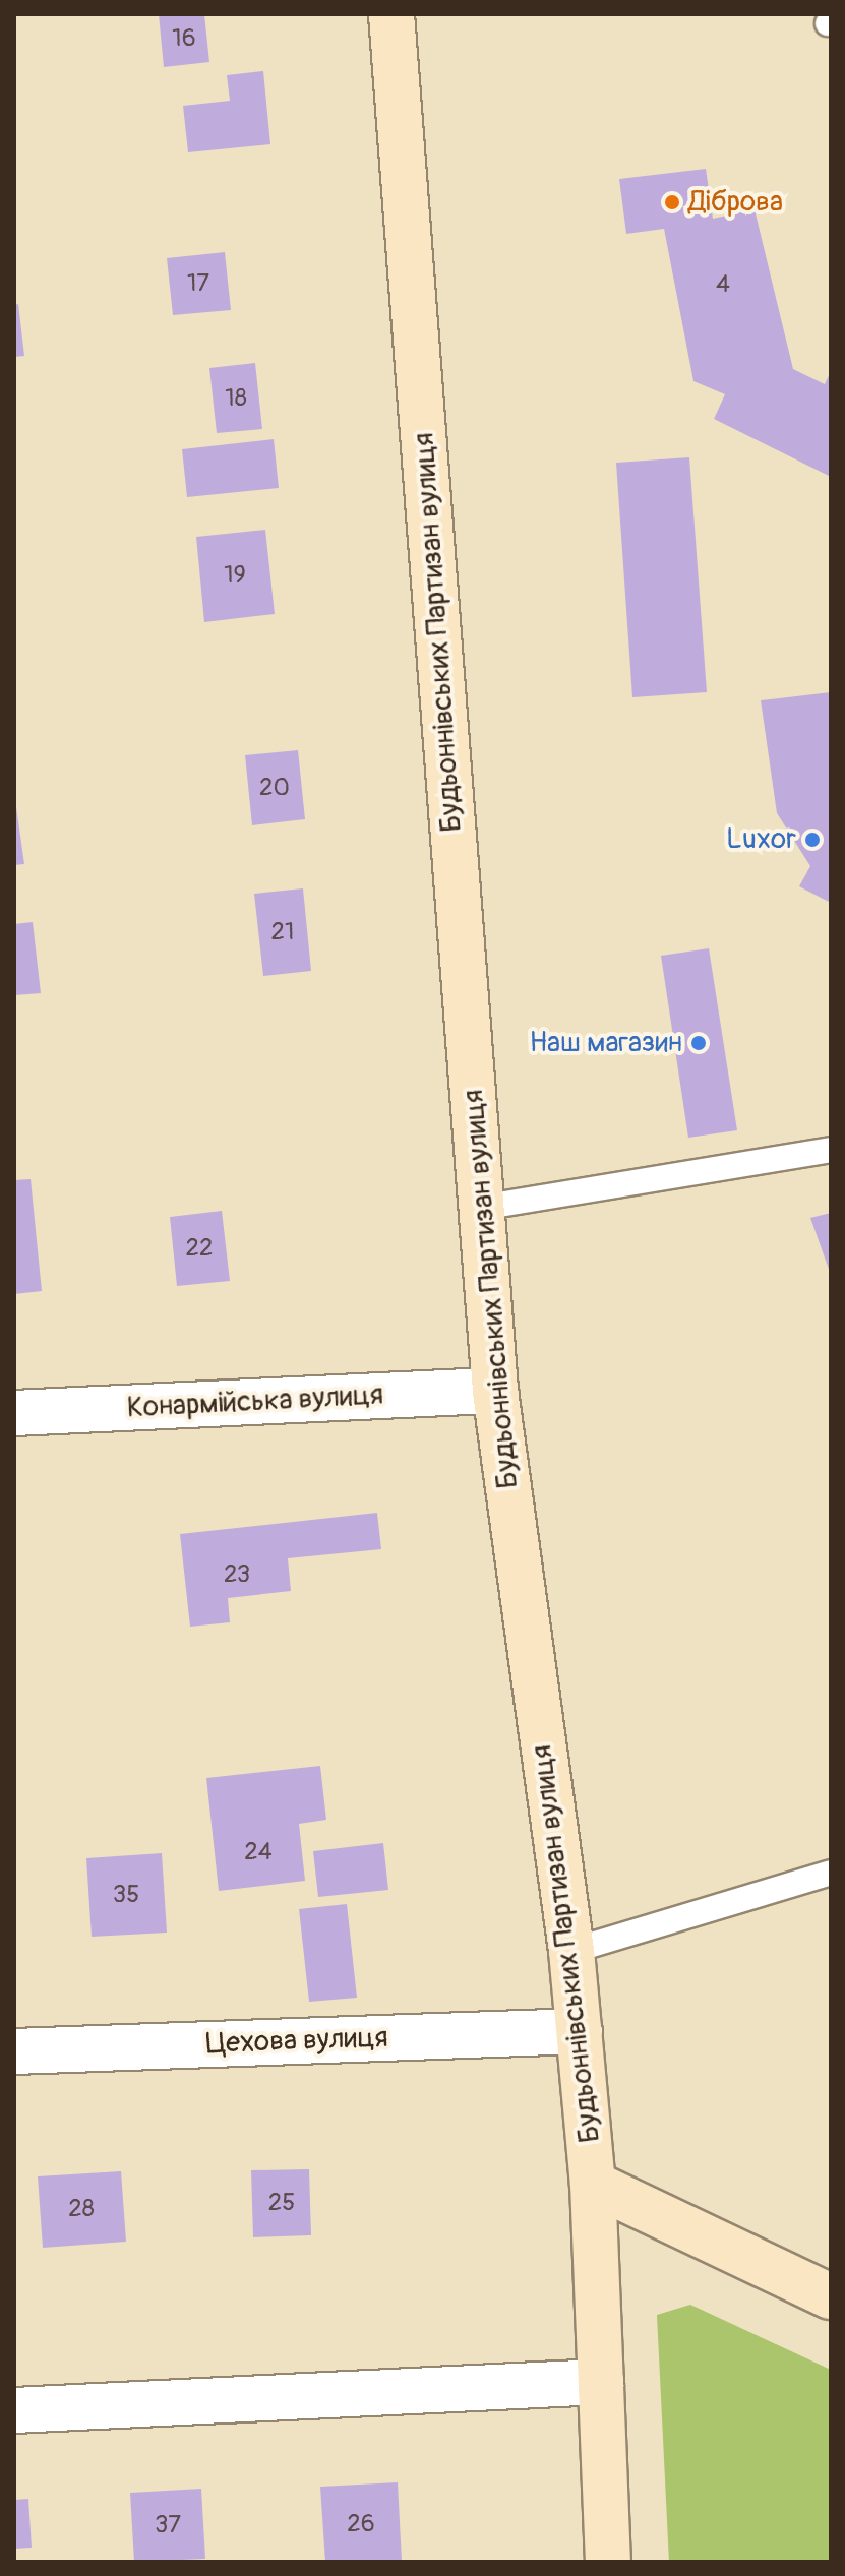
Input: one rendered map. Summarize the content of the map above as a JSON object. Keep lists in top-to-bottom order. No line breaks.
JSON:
{"streets":{"main road":["Будьоннівських Партизан вулиця"],"street":["Конармійська вулиця","Цехова вулиця"]},"crossings":[["Будьоннівських Партизан вулиця","Конармійська вулиця"],["Будьоннівських Партизан вулиця","Цехова вулиця"]],"places":["Діброва","Luxor","Наш магазин"],"house_numbers":["16","17","4","18","19","20","21","22","23","24","35","25","28","26","37"]}
